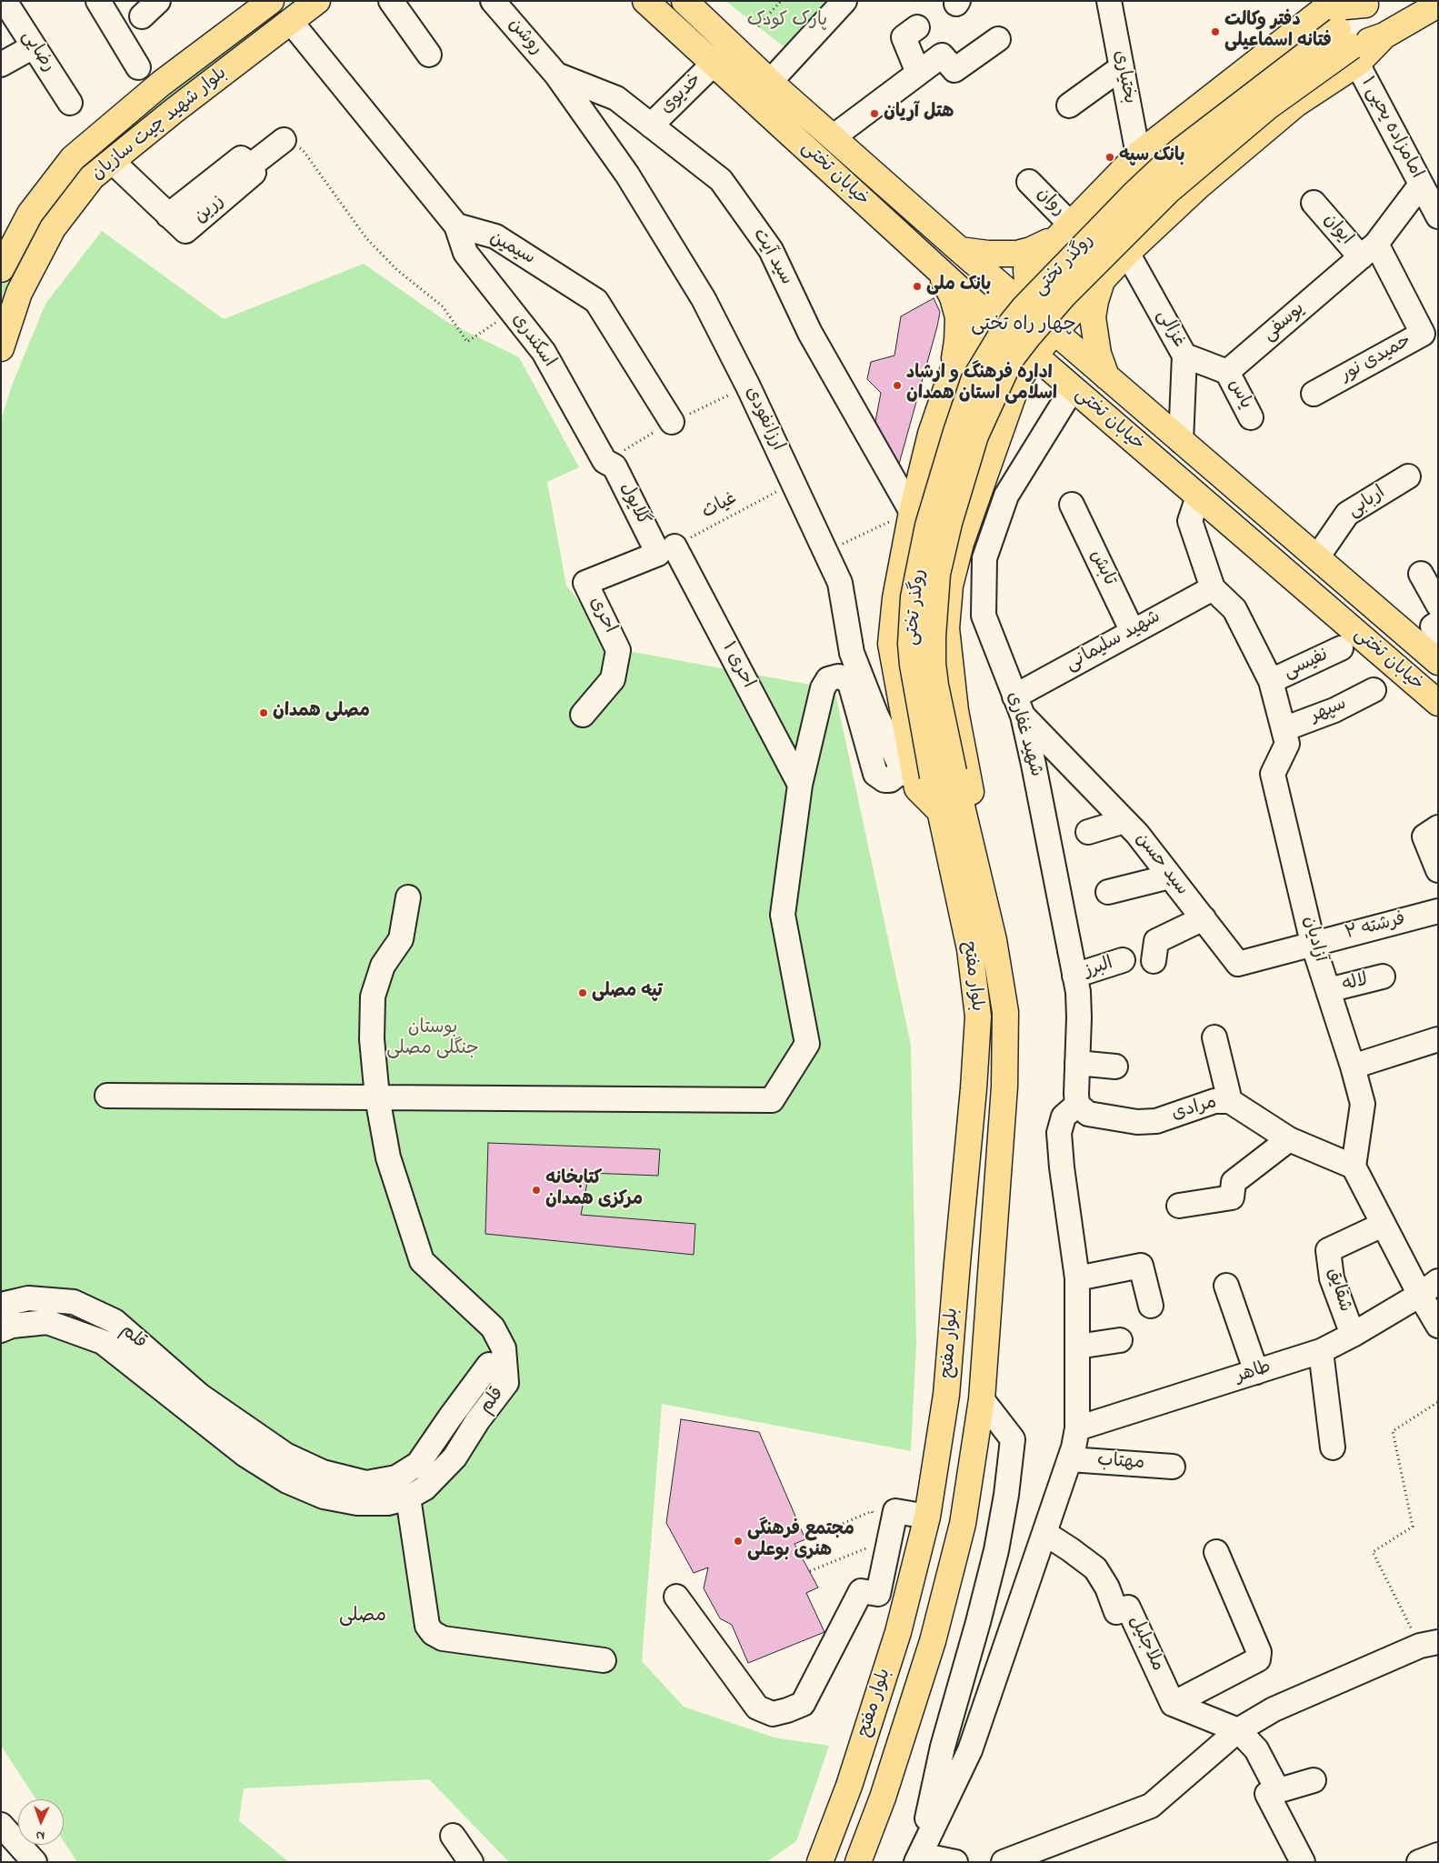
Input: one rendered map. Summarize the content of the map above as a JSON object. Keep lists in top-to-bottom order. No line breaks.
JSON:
{"streets":{"main road":["بلوار شهید چیت سازیان","خیابان تختی","روگذر تختی","بلوار مفتح"],"street":["روشن","رضایی","بختیاری","خدیوی","امامزاده یحیی ۱","روان","زرین","ایوان","سیمین","سید آیت","یوسفی","غزالی","اسکندری","حمیدی نور","یاس","ارزانفودی","اربابی","گلایول","تابش","احری","شهید سلیمانی","نفیسی","احری ۱","سپهر","شهید غفاری","سید حسن","فرشته ۲","آزادیان","البرز","لاله","مرادی","شقایق","قلم","طاهر","مهتاب","ملاجلیل"],"path":["غیاث"]},"crossings":[["روشن","سید آیت"],["روشن","ارزانفودی"],["خدیوی","خیابان تختی"],["خدیوی","سید آیت"],["بلوار شهید چیت سازیان","زرین"],["امامزاده یحیی ۱","روگذر تختی"],["امامزاده یحیی ۱","یوسفی"],["خیابان تختی","غزالی"],["خیابان تختی","اربابی"],["خیابان تختی","شهید غفاری"],["ایوان","یوسفی"],["ایوان","حمیدی نور"],["سیمین","اسکندری"],["سید آیت","ارزانفودی"],["روگذر تختی","ارزانفودی"],["روگذر تختی","بلوار مفتح"],["یوسفی","حمیدی نور"],["یوسفی","یاس"],["اسکندری","گلایول"],["ارزانفودی","غیاث"],["ارزانفودی","بلوار مفتح"],["گلایول","غیاث"],["گلایول","احری"],["گلایول","احری ۱"],["غیاث","احری"],["غیاث","احری ۱"],["تابش","شهید سلیمانی"],["احری","احری ۱"],["شهید سلیمانی","شهید غفاری"],["شهید سلیمانی","سید حسن"],["شهید سلیمانی","آزادیان"],["نفیسی","آزادیان"],["سپهر","آزادیان"],["شهید غفاری","سید حسن"],["شهید غفاری","البرز"],["شهید غفاری","مرادی"],["سید حسن","فرشته ۲"],["سید حسن","آزادیان"],["فرشته ۲","آزادیان"],["آزادیان","لاله"],["آزادیان","مرادی"],["شقایق","طاهر"]],"districts":["چهار راه تختی","مصلی"],"parks":["پارک کودک","بوستان جنگلی مصلی"],"places":["دفتر وکالت فتانه اسماعیلی","هتل آریان","بانک سپه","بانک ملی","اداره فرهنگ و ارشاد اسلامی استان همدان","مصلی همدان","تپه مصلی","کتابخانه مرکزی همدان","مجتمع فرهنگی هنری بوعلی"],"north":"bottom"}
